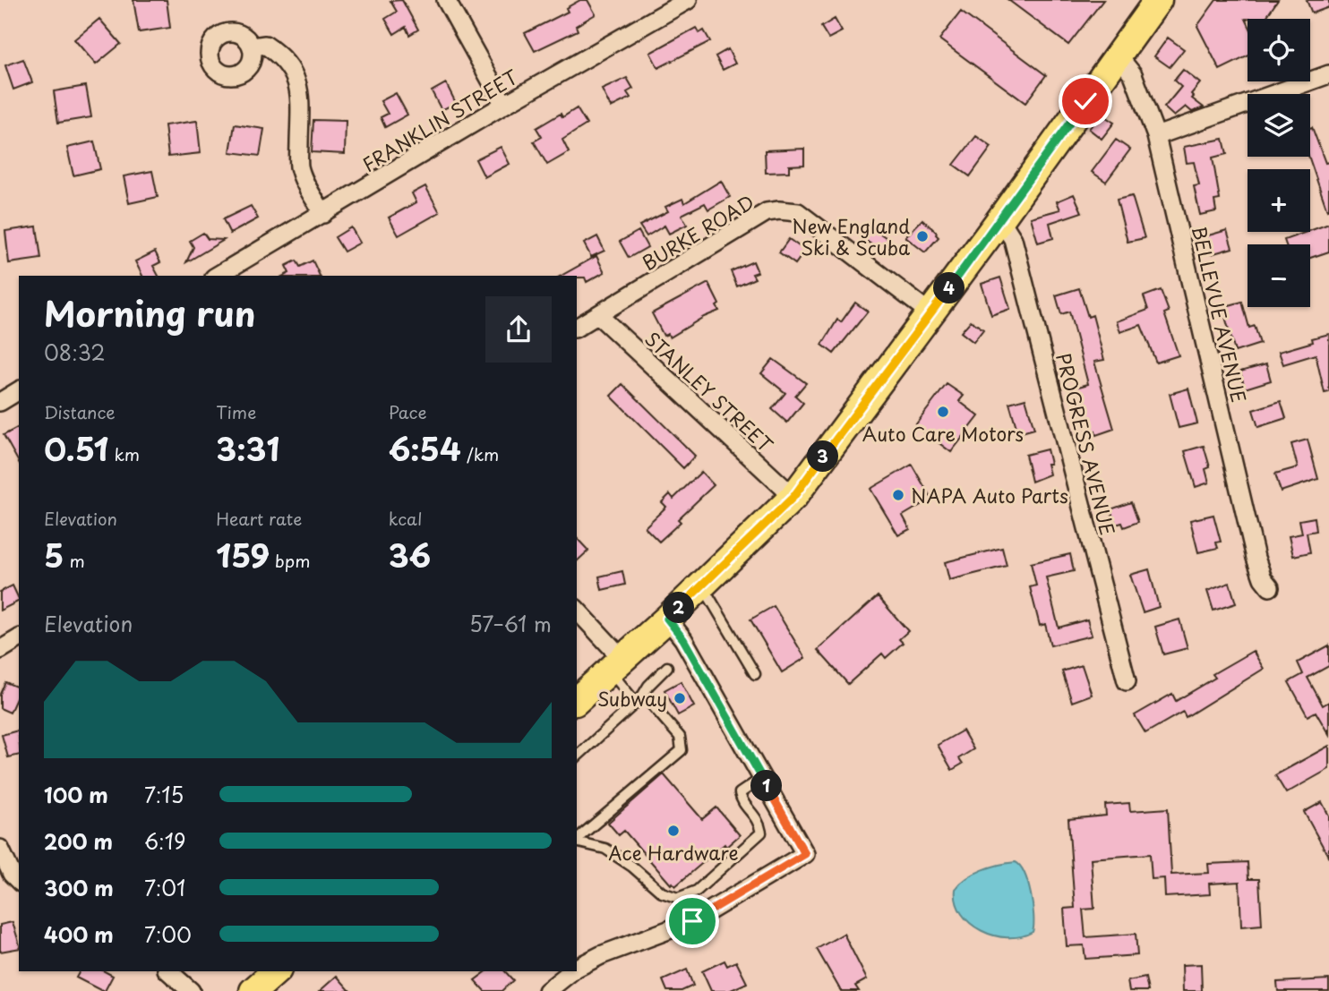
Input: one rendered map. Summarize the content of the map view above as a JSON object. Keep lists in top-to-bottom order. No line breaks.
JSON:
{"streets":{"street":["FRANKLIN STREET","BURKE ROAD","BELLEVUE AVENUE","STANLEY STREET","PROGRESS AVENUE"]},"crossings":[["BURKE ROAD","STANLEY STREET"]],"places":["New England Ski & Scuba","Auto Care Motors","NAPA Auto Parts","Subway","Ace Hardware"],"page":{"map_buttons":["+","−"],"pins":["4","3","2","1"],"heading":["Morning run","08:32"],"stats":[["Distance","0.51 km"],["Time","3:31"],["Pace","6:54 /km"],["Elevation","5 m"],["Heart rate","159 bpm"],["kcal","36"]],"chart":["Elevation","57–61 m"],"list":[{"name":"100 m","note":"7:15"},{"name":"200 m","note":"6:19"},{"name":"300 m","note":"7:01"},{"name":"400 m","note":"7:00"}]}}
